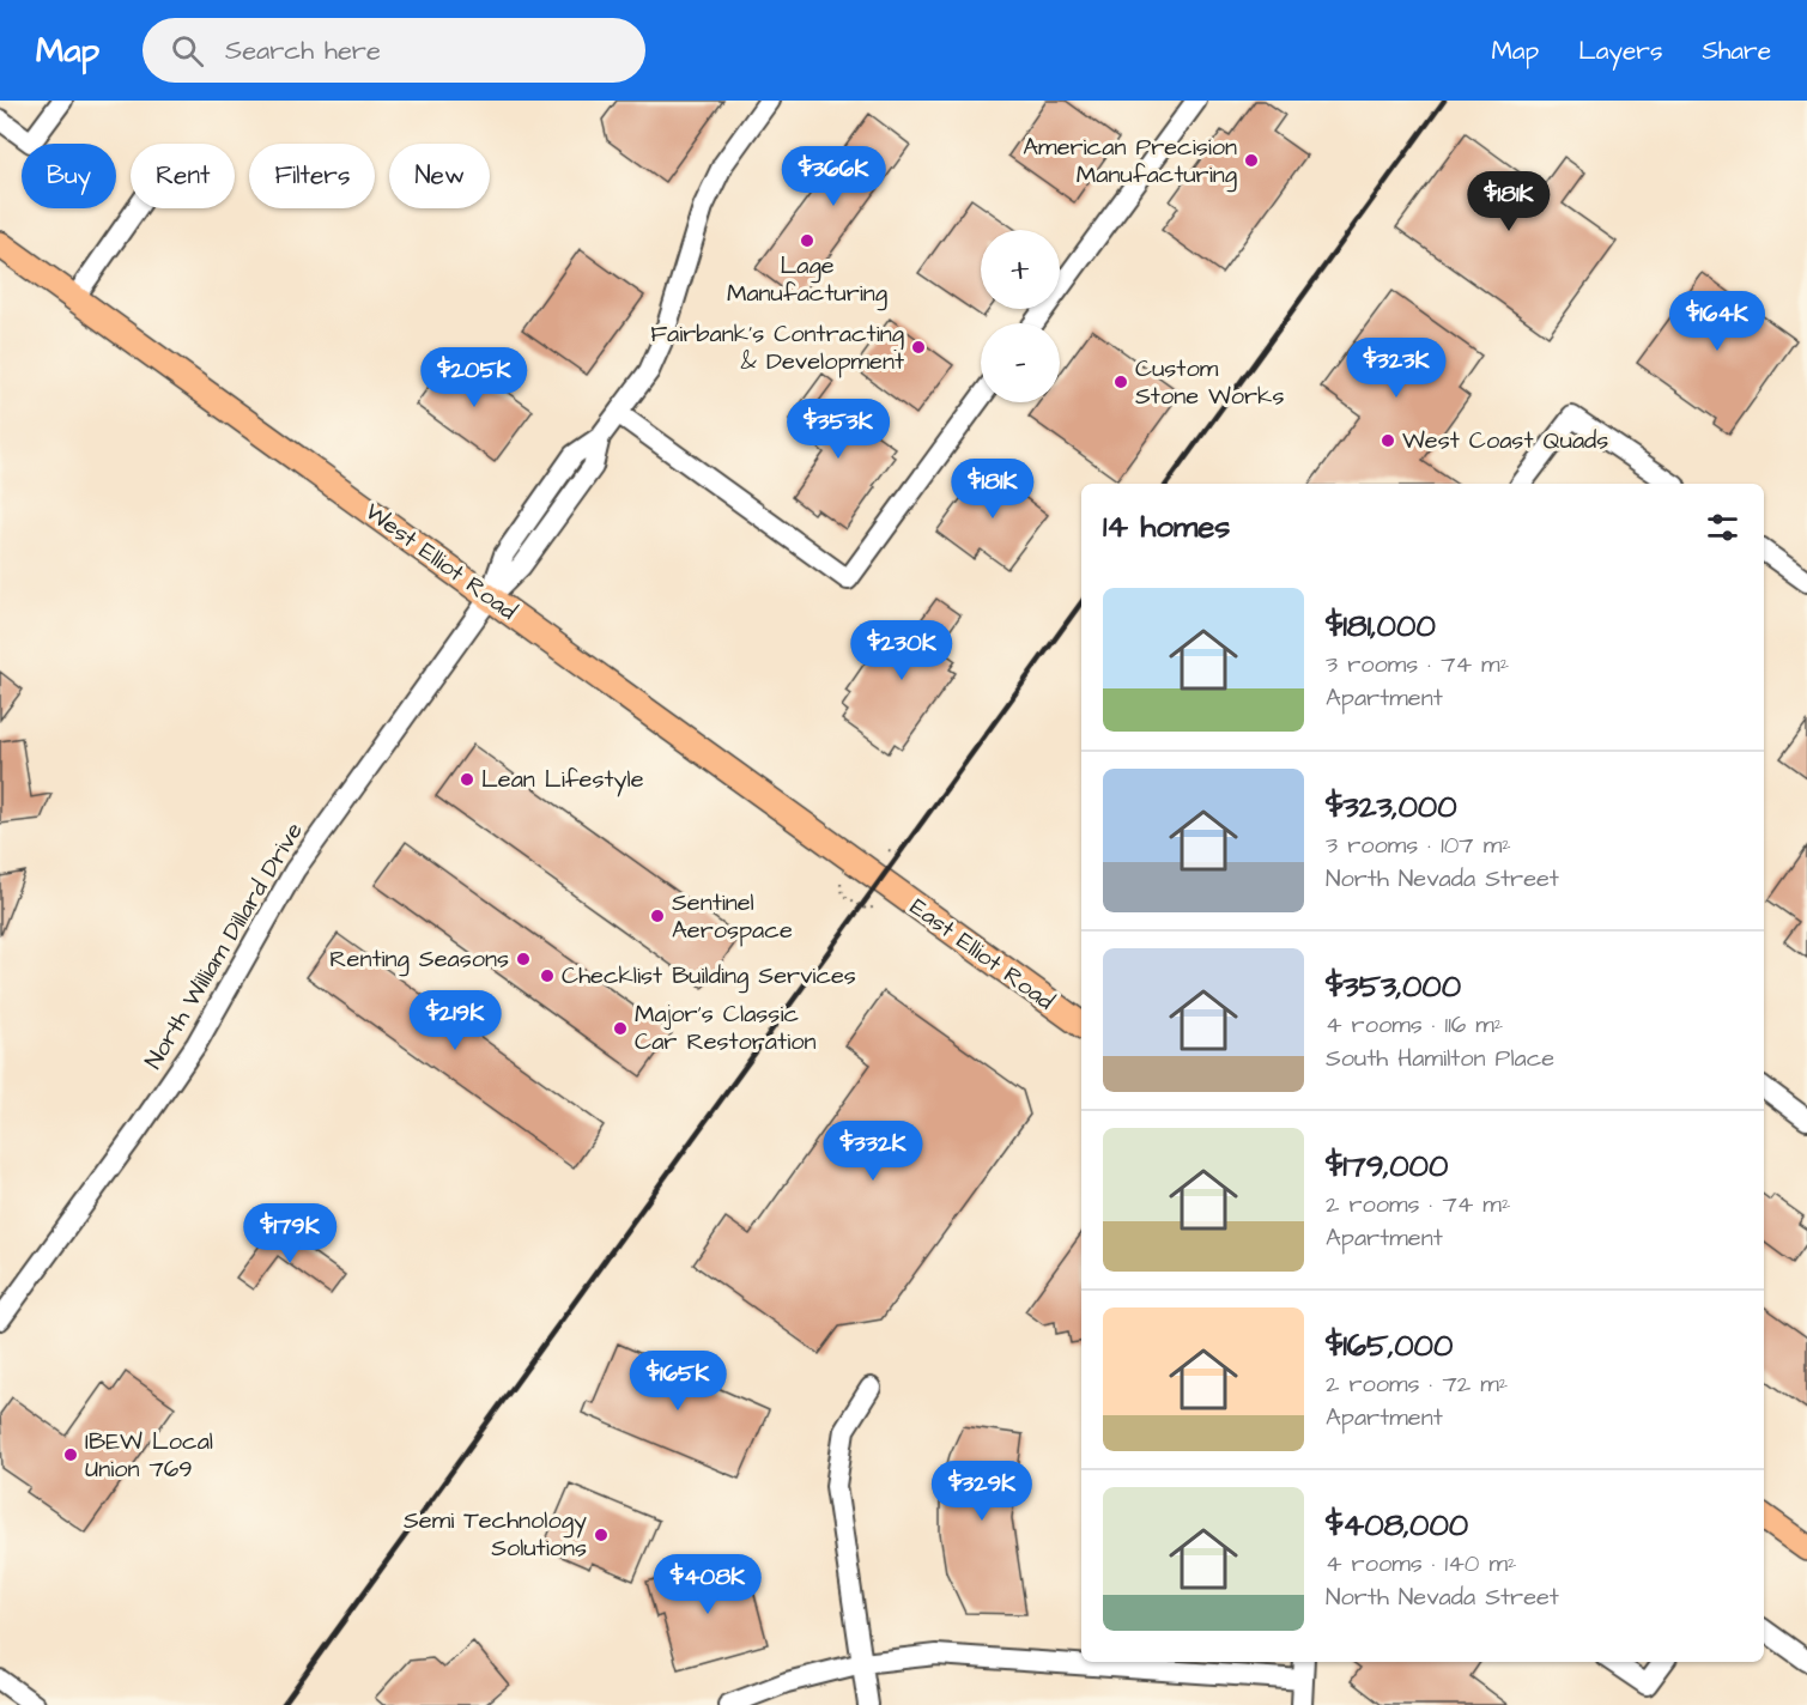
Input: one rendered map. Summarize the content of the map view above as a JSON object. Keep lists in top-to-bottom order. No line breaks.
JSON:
{"streets":{"main road":["West Elliot Road","East Elliot Road"],"street":["North William Dillard Drive"]},"crossings":[["West Elliot Road","North William Dillard Drive"],["West Elliot Road","East Elliot Road"]],"places":["American Precision Manufacturing","Lage Manufacturing","Fairbank's Contracting & Development","Custom Stone Works","West Coast Quads","Lean Lifestyle","Sentinel Aerospace","Renting Seasons","Checklist Building Services","Major's Classic Car Restoration","IBEW Local Union 769","Semi Technology Solutions"],"page":{"header":"Map","search":"Search here","nav":["Map","Layers","Share"],"chip":["Buy","Rent","Filters","New"],"price":["$366K","$181K","$164K","$323K","$205K","$353K","$181K","$230K","$219K","$332K","$179K","$165K","$329K","$408K"],"map_buttons":["+","−"],"heading":"14 homes","list":[{"name":"$181,000","note":"3 rooms · 74 m² · Apartment"},{"name":"$323,000","note":"3 rooms · 107 m² · North Nevada Street"},{"name":"$353,000","note":"4 rooms · 116 m² · South Hamilton Place"},{"name":"$179,000","note":"2 rooms · 74 m² · Apartment"},{"name":"$165,000","note":"2 rooms · 72 m² · Apartment"},{"name":"$408,000","note":"4 rooms · 140 m² · North Nevada Street"}]}}
